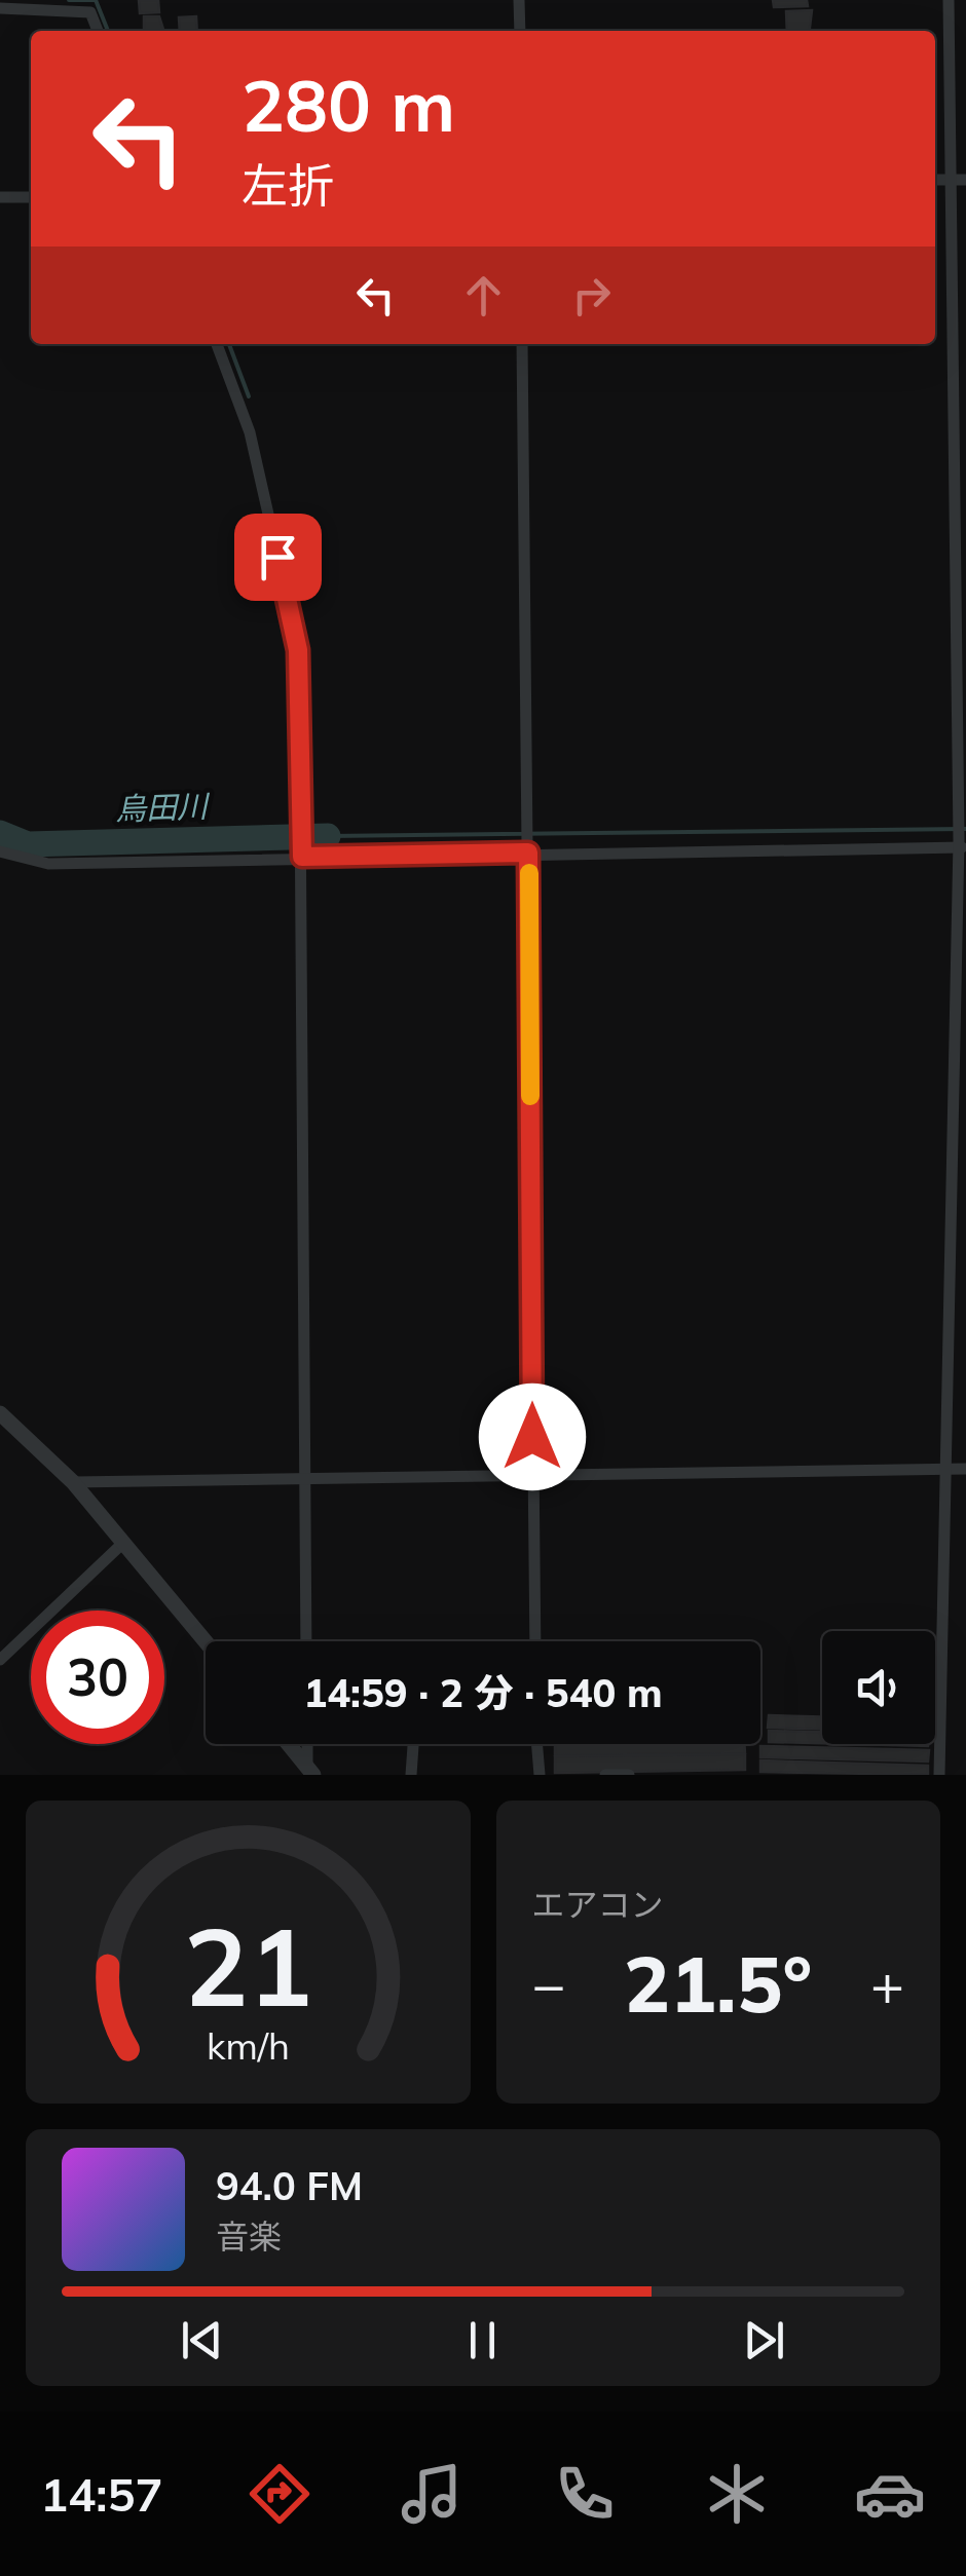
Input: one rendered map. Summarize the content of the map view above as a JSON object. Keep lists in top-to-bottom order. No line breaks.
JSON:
{"water":["烏田川"],"page":{"turn":["280 m","左折"],"limit":"30","trip":"14:59 · 2 分 · 540 m","tile":"エアコン","heat":["−","21.5°","+"],"song":["94.0 FM","音楽"],"tabs":"14:57","gauge":["21","km/h"]}}
